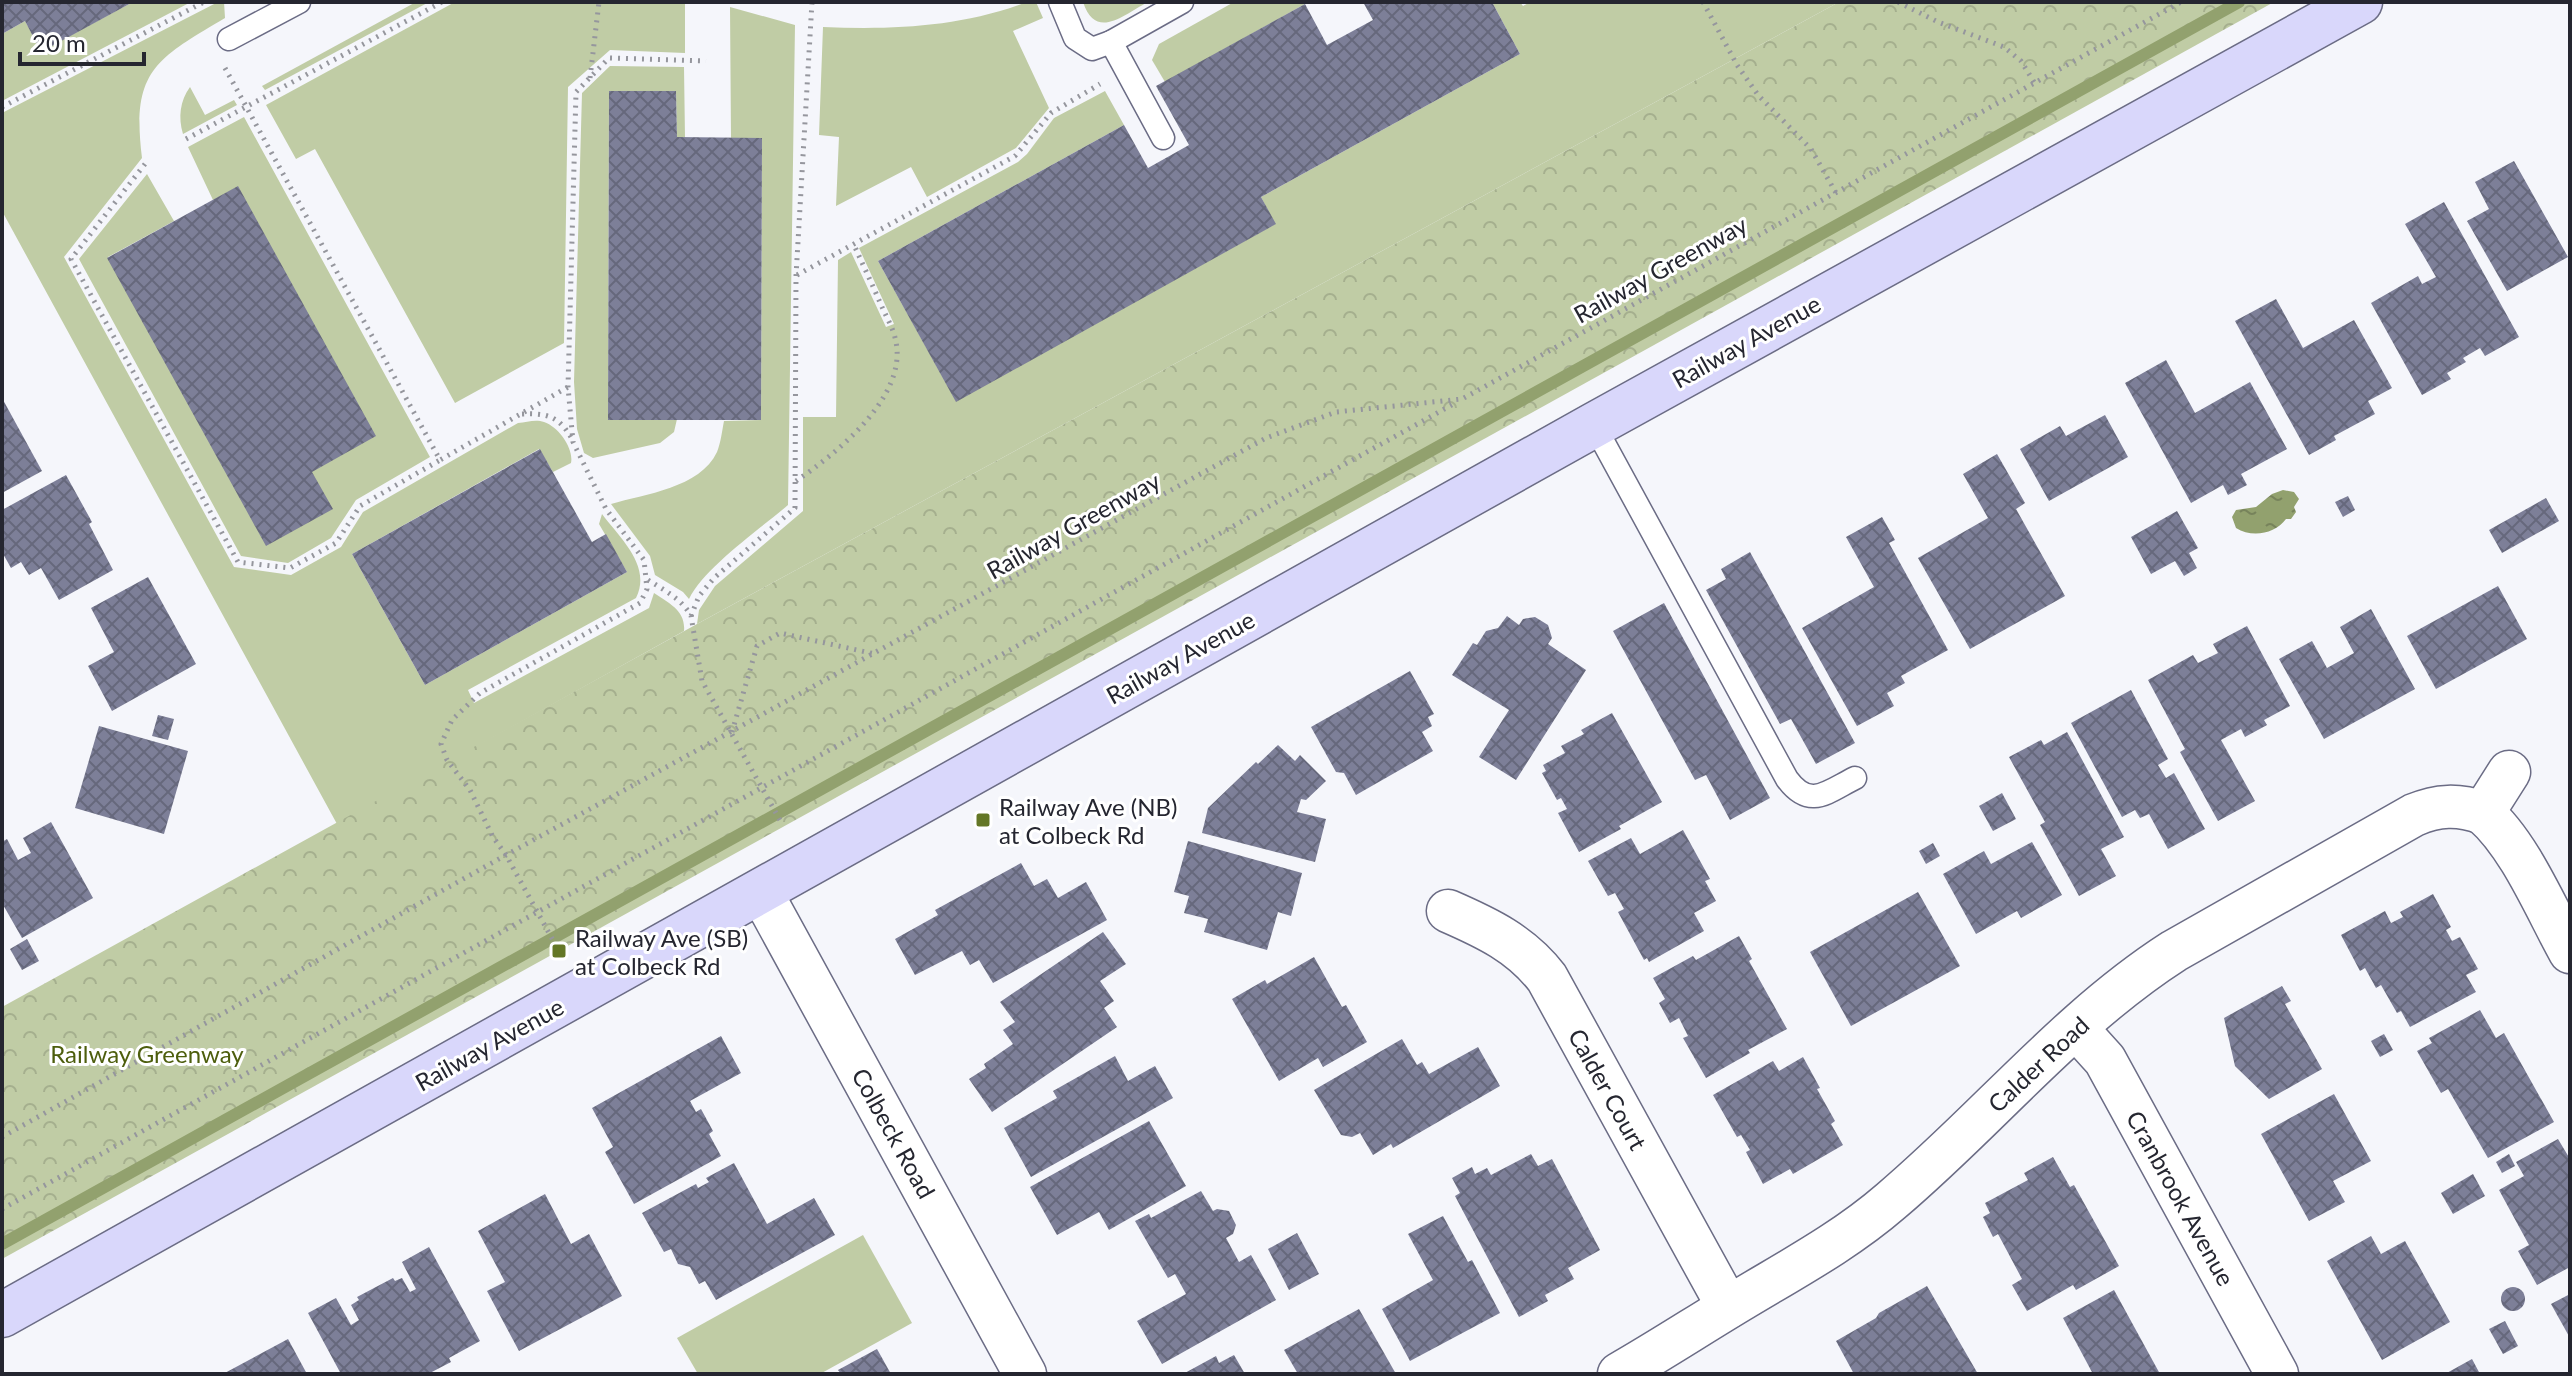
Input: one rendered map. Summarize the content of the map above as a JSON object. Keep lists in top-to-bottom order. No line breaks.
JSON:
{"streets":{"main road":["Railway Avenue"],"street":["Calder Road","Calder Court","Colbeck Road","Cranbrook Avenue"],"path":["Railway Greenway"]},"crossings":[["Railway Avenue","Colbeck Road"],["Calder Road","Calder Court"],["Calder Road","Cranbrook Avenue"]],"parks":["Railway Greenway"],"places":{"transit":["Railway Ave (NB) at Colbeck Rd","Railway Ave (SB) at Colbeck Rd"]},"scale_bar":"20 m"}
